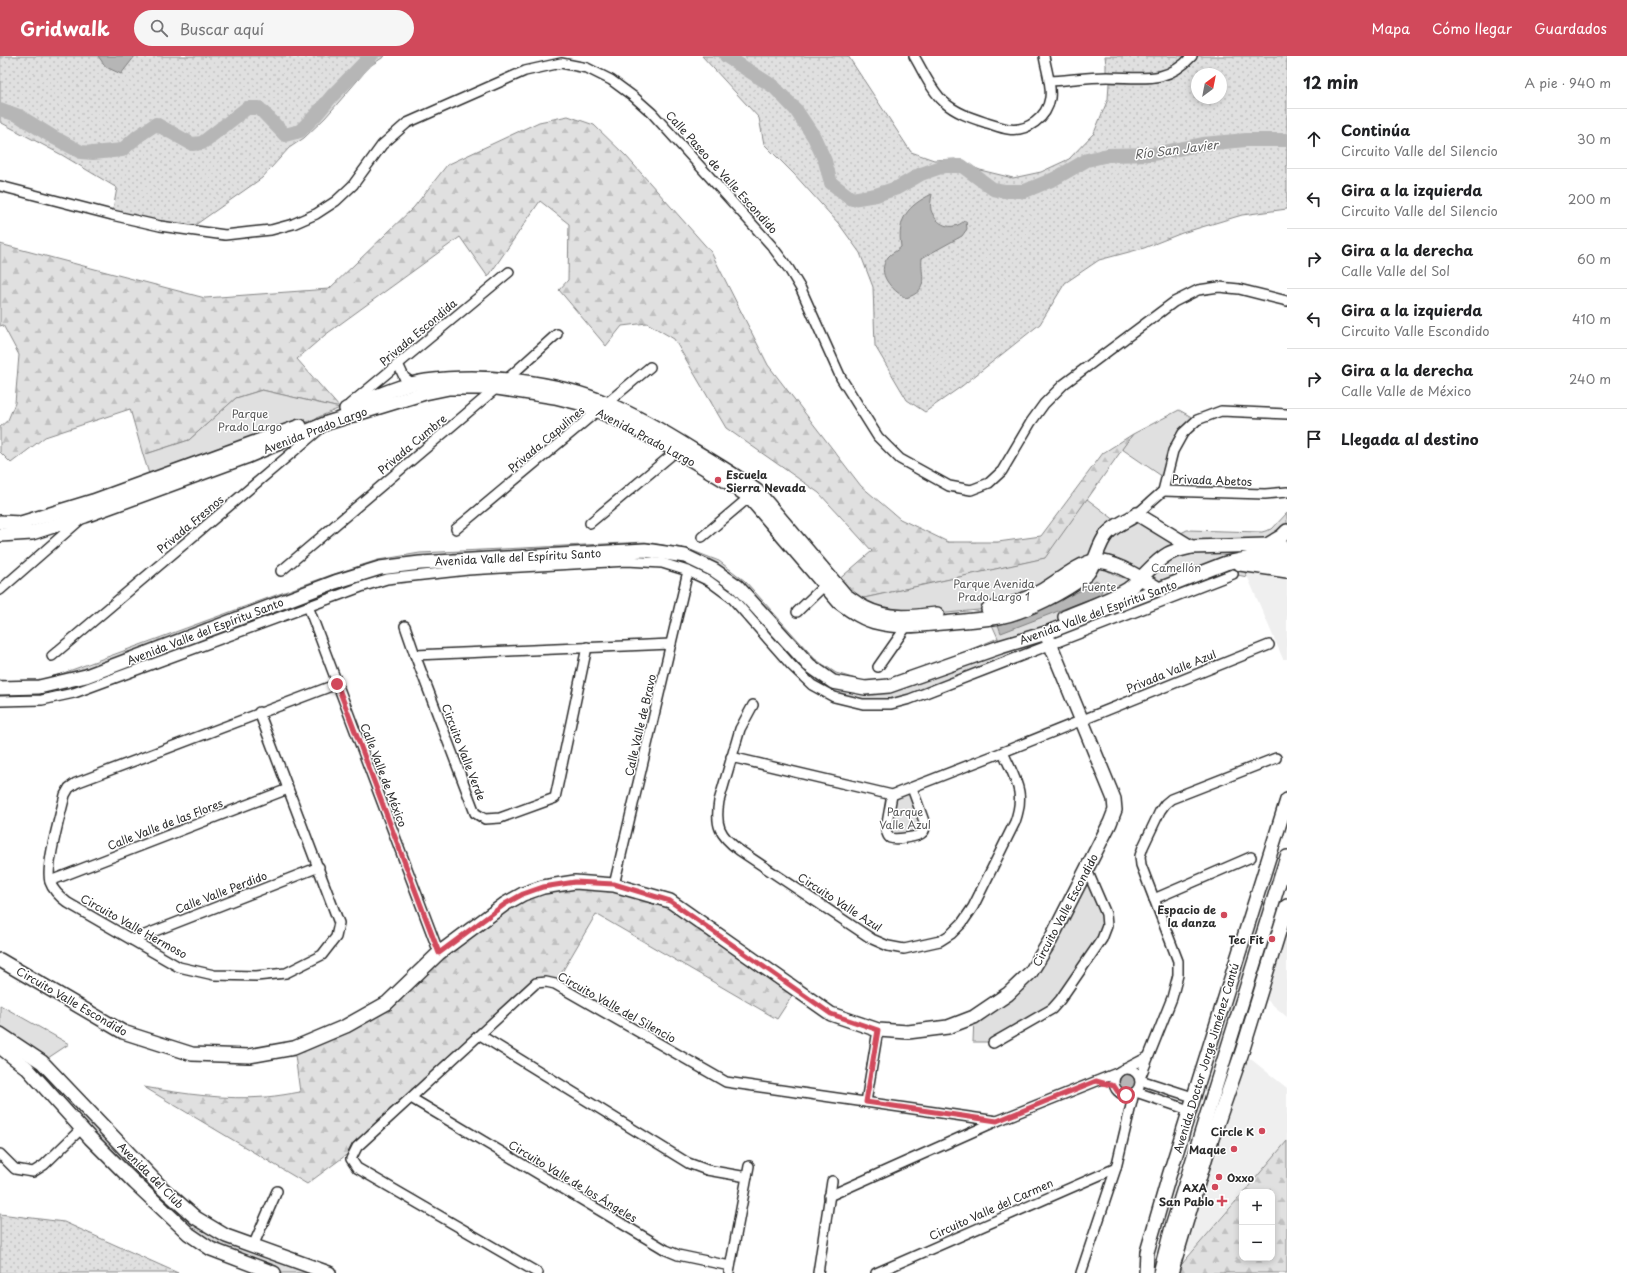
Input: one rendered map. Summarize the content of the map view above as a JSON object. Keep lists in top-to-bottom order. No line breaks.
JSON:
{"streets":{"street":["Calle Paseo de Valle Escondido","Privada Escondida","Avenida Prado Largo","Privada Capulines","Privada Cumbre","Privada Abetos","Privada Fresnos","Avenida Valle del Espíritu Santo","Privada Valle Azul","Calle Valle de Bravo","Circuito Valle Verde","Calle Valle de México","Calle Valle de las Flores","Calle Valle Perdido","Circuito Valle Azul","Circuito Valle Escondido","Circuito Valle Hermoso","Circuito Valle del Silencio","Avenida Doctor Jorge Jiménez Cantú","Avenida del Club","Circuito Valle de los Ángeles","Circuito Valle del Carmen"]},"crossings":[["Privada Escondida","Avenida Prado Largo"],["Privada Escondida","Privada Fresnos"],["Avenida Prado Largo","Privada Capulines"],["Avenida Prado Largo","Privada Cumbre"],["Avenida Prado Largo","Privada Fresnos"],["Avenida Valle del Espíritu Santo","Circuito Valle Escondido"],["Privada Valle Azul","Circuito Valle Escondido"],["Calle Valle de Bravo","Circuito Valle Escondido"],["Calle Valle de México","Circuito Valle Escondido"],["Calle Valle de las Flores","Circuito Valle Hermoso"],["Calle Valle Perdido","Circuito Valle Hermoso"],["Circuito Valle del Silencio","Circuito Valle de los Ángeles"]],"water":["Río San Javier"],"parks":["Parque Prado Largo","Camellón","Parque Avenida Prado Largo 1","Fuente","Parque Valle Azul"],"places":{"other":["Escuela Sierra Nevada","Espacio de la danza","Tec Fit","Circle K","Maque","Oxxo","AXA"],"health":["San Pablo"]},"north":"top right","page":{"header":"Gridwalk","search":"Buscar aquí","nav":["Mapa","Cómo llegar","Guardados"],"heading":["12 min","A pie · 940 m"],"list":[["Continúa","Circuito Valle del Silencio","30 m"],["Gira a la izquierda","Circuito Valle del Silencio","200 m"],["Gira a la derecha","Calle Valle del Sol","60 m"],["Gira a la izquierda","Circuito Valle Escondido","410 m"],["Gira a la derecha","Calle Valle de México","240 m"],"Llegada al destino"],"map_buttons":["+","−"]}}
